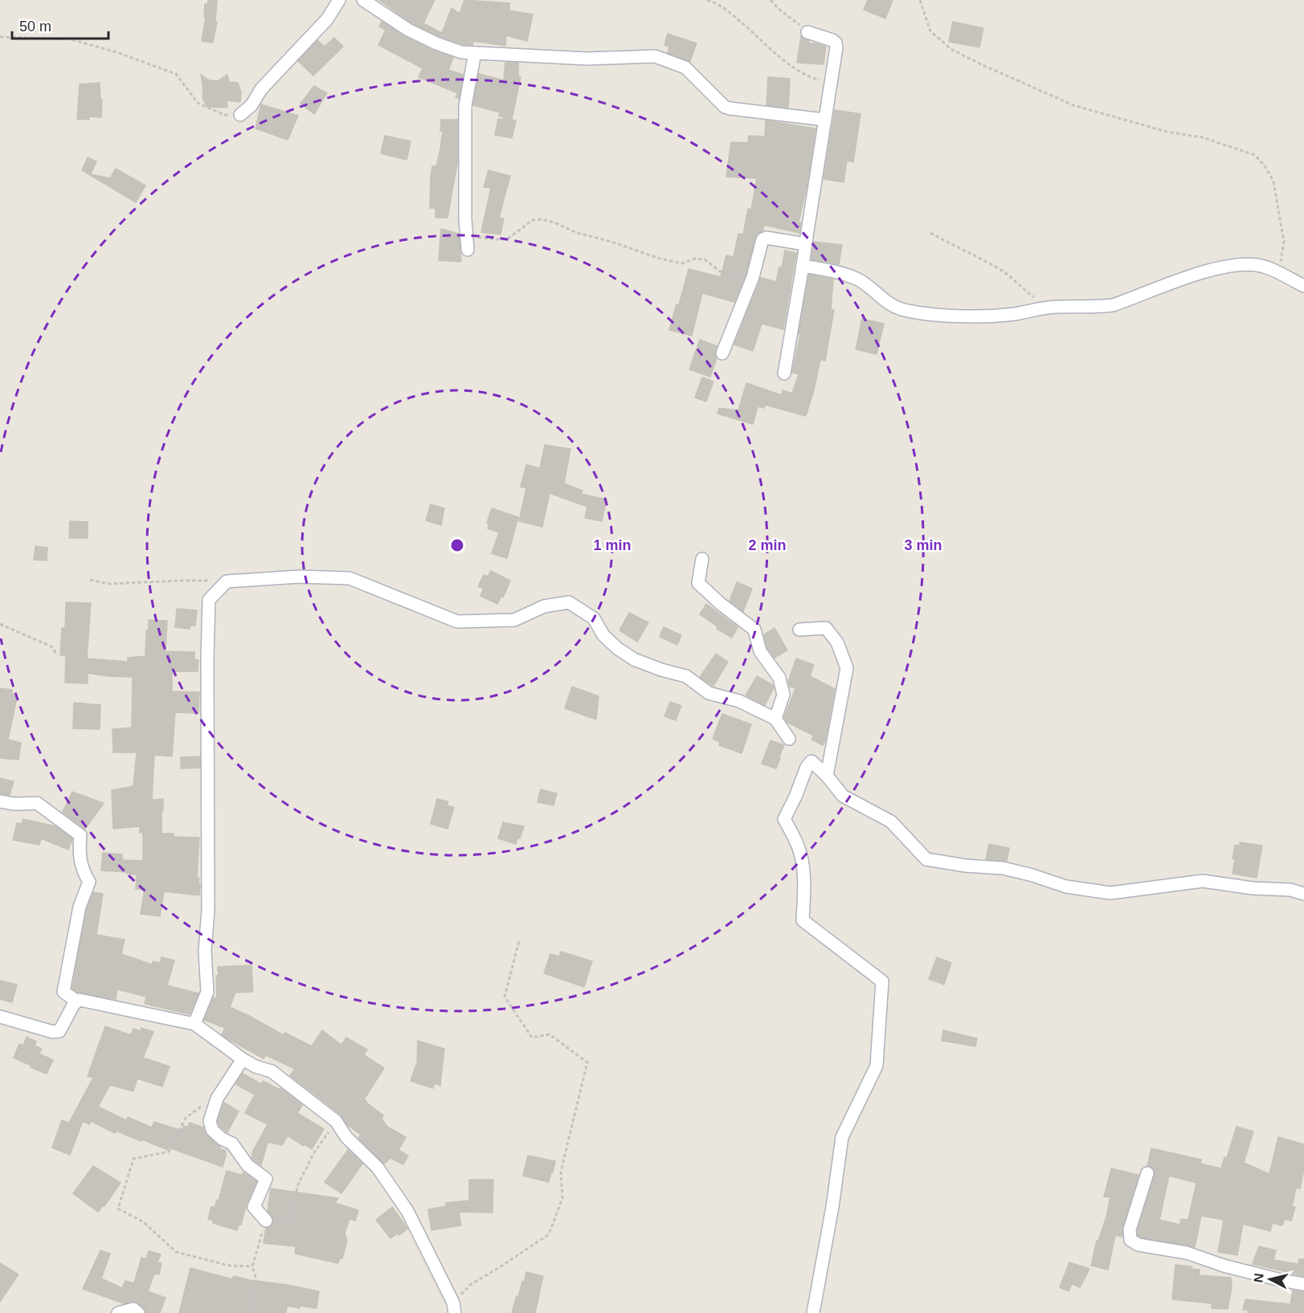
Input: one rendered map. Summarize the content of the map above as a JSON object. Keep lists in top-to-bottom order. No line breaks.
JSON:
{"scale_bar":"50 m","north":"left","rings":["1 min","2 min","3 min"]}
